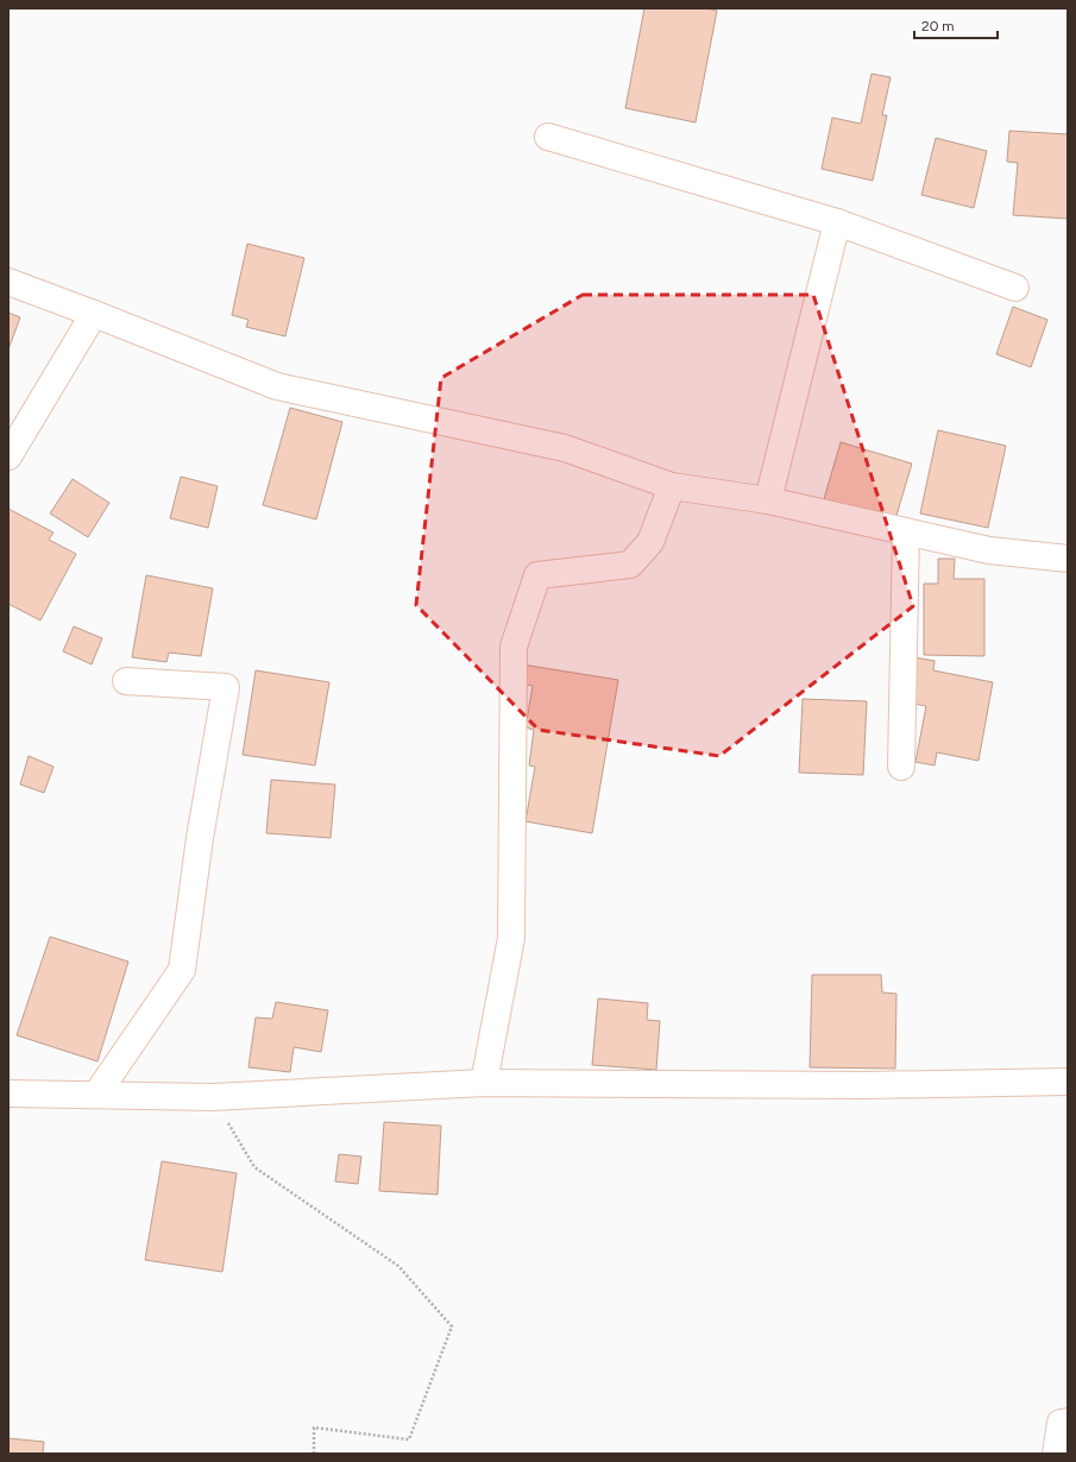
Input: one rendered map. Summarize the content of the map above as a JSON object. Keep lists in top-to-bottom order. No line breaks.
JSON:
{"scale_bar":"20 m"}
